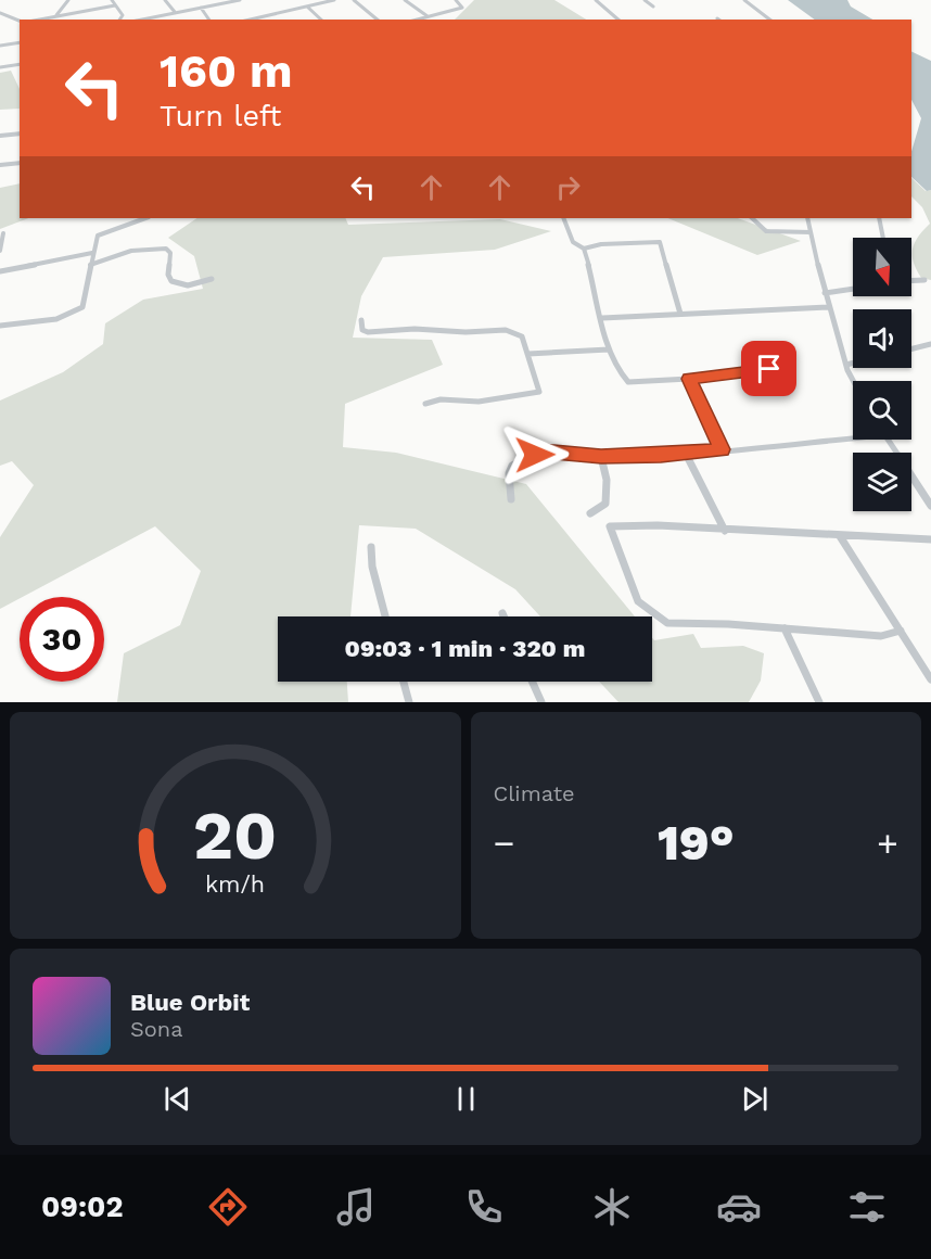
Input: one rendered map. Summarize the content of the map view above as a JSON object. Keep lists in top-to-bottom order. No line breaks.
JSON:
{"north":"bottom","page":{"turn":["160 m","Turn left"],"limit":"30","trip":"09:03 · 1 min · 320 m","tile":"Climate","heat":["−","19°","+"],"song":["Blue Orbit","Sona"],"tabs":"09:02","gauge":["20","km/h"]}}
